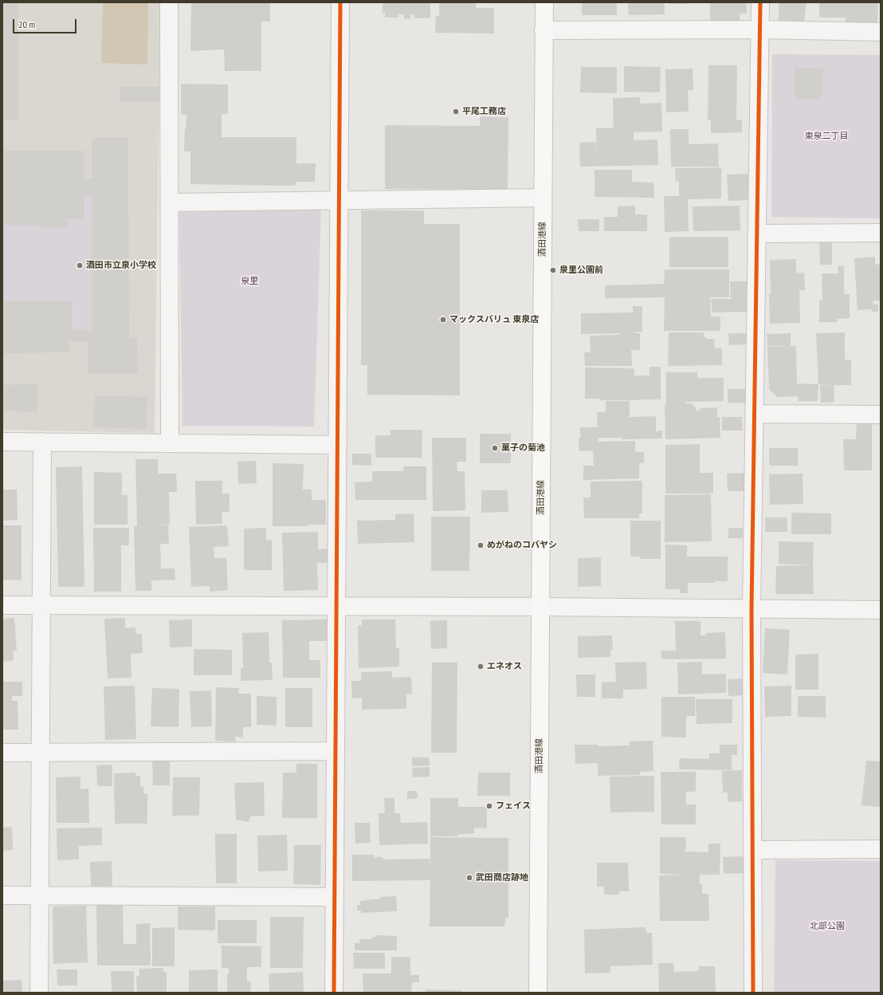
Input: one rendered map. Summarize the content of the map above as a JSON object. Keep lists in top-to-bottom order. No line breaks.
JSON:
{"streets":{"main road":["酒田港線"]},"parks":["東泉二丁目","泉里","北部公園"],"places":["平尾工務店","酒田市立泉小学校","泉里公園前","マックスバリュ 東泉店","菓子の菊池","めがねのコバヤシ","エネオス","フェイス","武田商店跡地"],"scale_bar":"20 m"}
